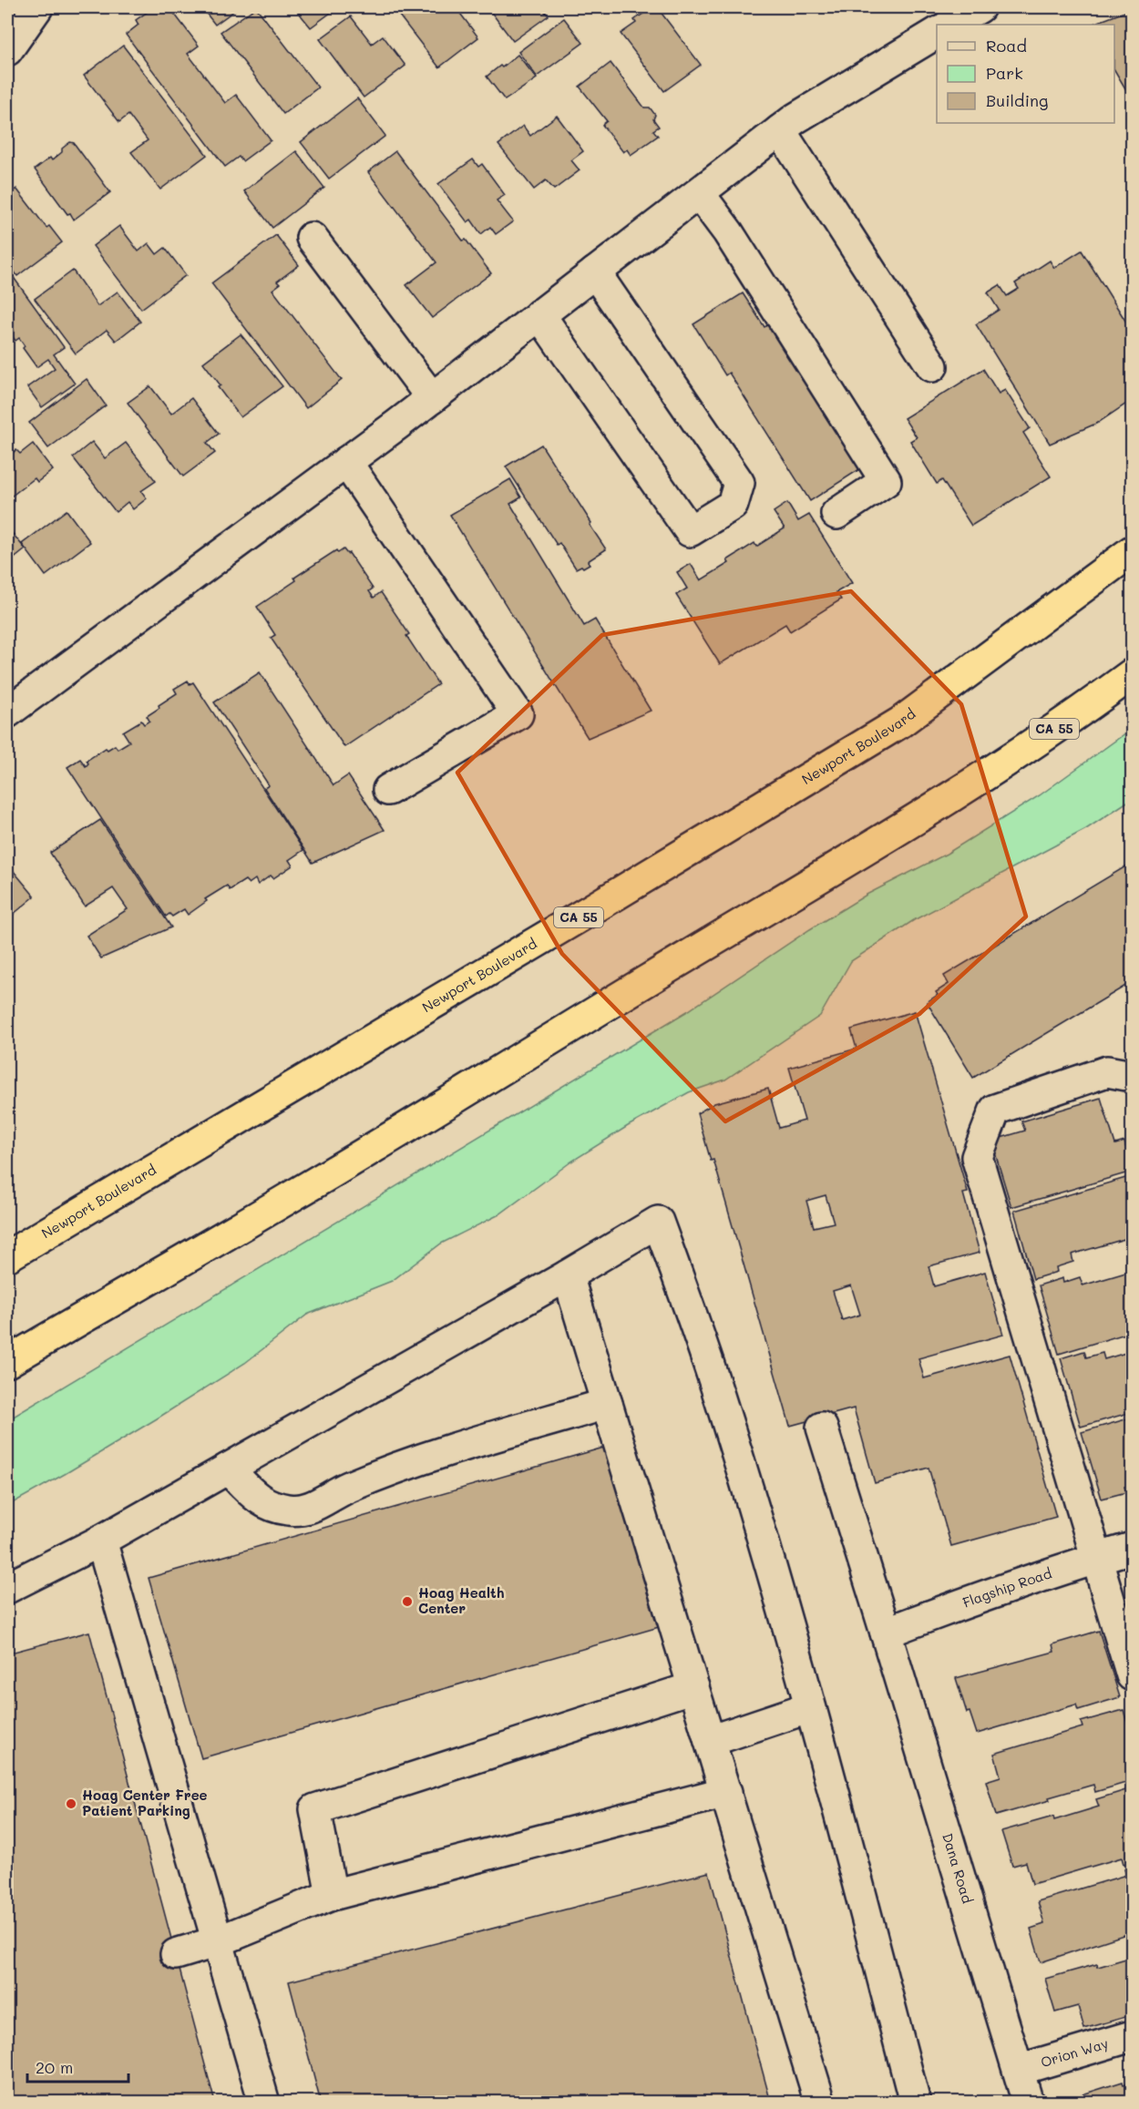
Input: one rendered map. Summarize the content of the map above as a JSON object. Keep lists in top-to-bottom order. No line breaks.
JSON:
{"streets":{"highway":["CA 55","Newport Boulevard"],"street":["Flagship Road","Dana Road","Orion Way"]},"crossings":[["Flagship Road","Dana Road"],["Dana Road","Orion Way"]],"places":["Hoag Health Center","Hoag Center Free Patient Parking"],"legend":["Road","Park","Building"],"scale_bar":"20 m"}
